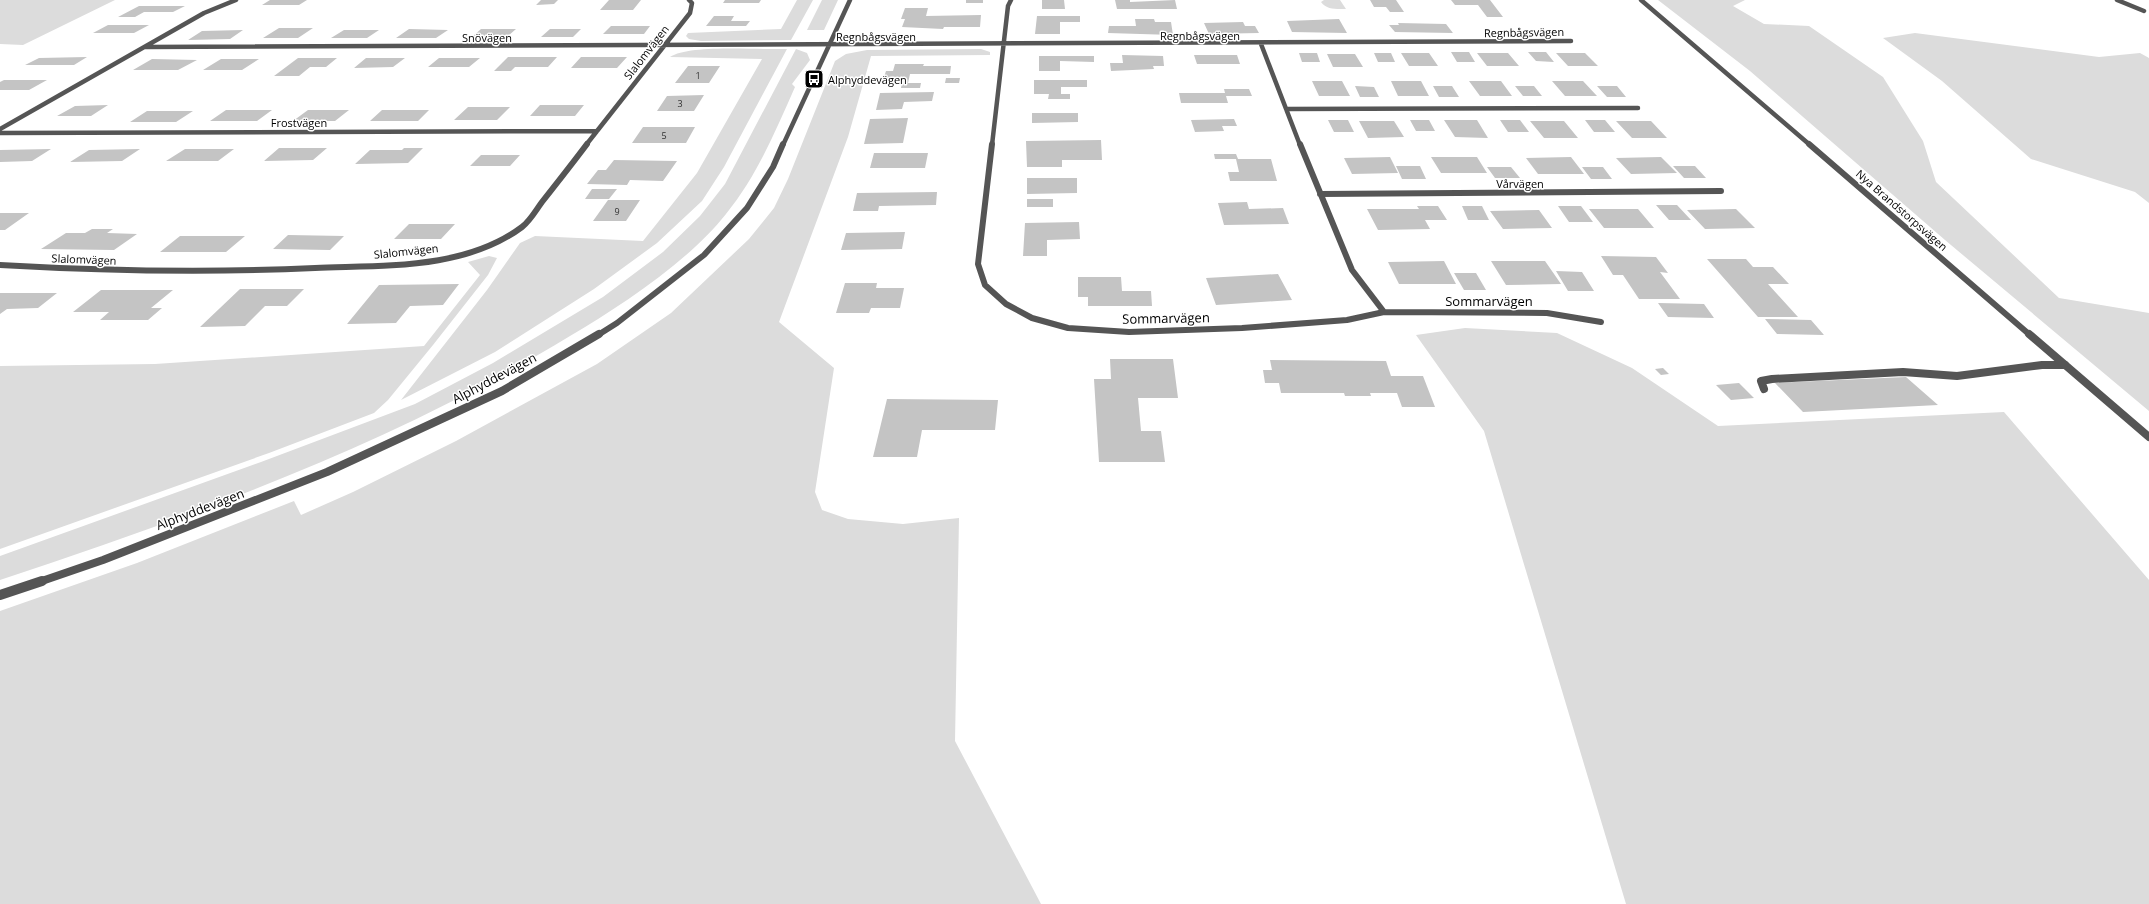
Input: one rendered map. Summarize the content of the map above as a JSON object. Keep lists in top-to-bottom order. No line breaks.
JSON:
{"streets":{"street":["Regnbågsvägen","Snövägen","Slalomvägen","Frostvägen","Vårvägen","Nya Brandstorpsvägen","Sommarvägen","Alphyddevägen"]},"crossings":[["Regnbågsvägen","Snövägen"],["Regnbågsvägen","Sommarvägen"],["Regnbågsvägen","Alphyddevägen"],["Snövägen","Slalomvägen"],["Snövägen","Alphyddevägen"],["Slalomvägen","Frostvägen"]],"places":{"bus stop":["Alphyddevägen"]},"house_numbers":["1","3","5","9"]}
